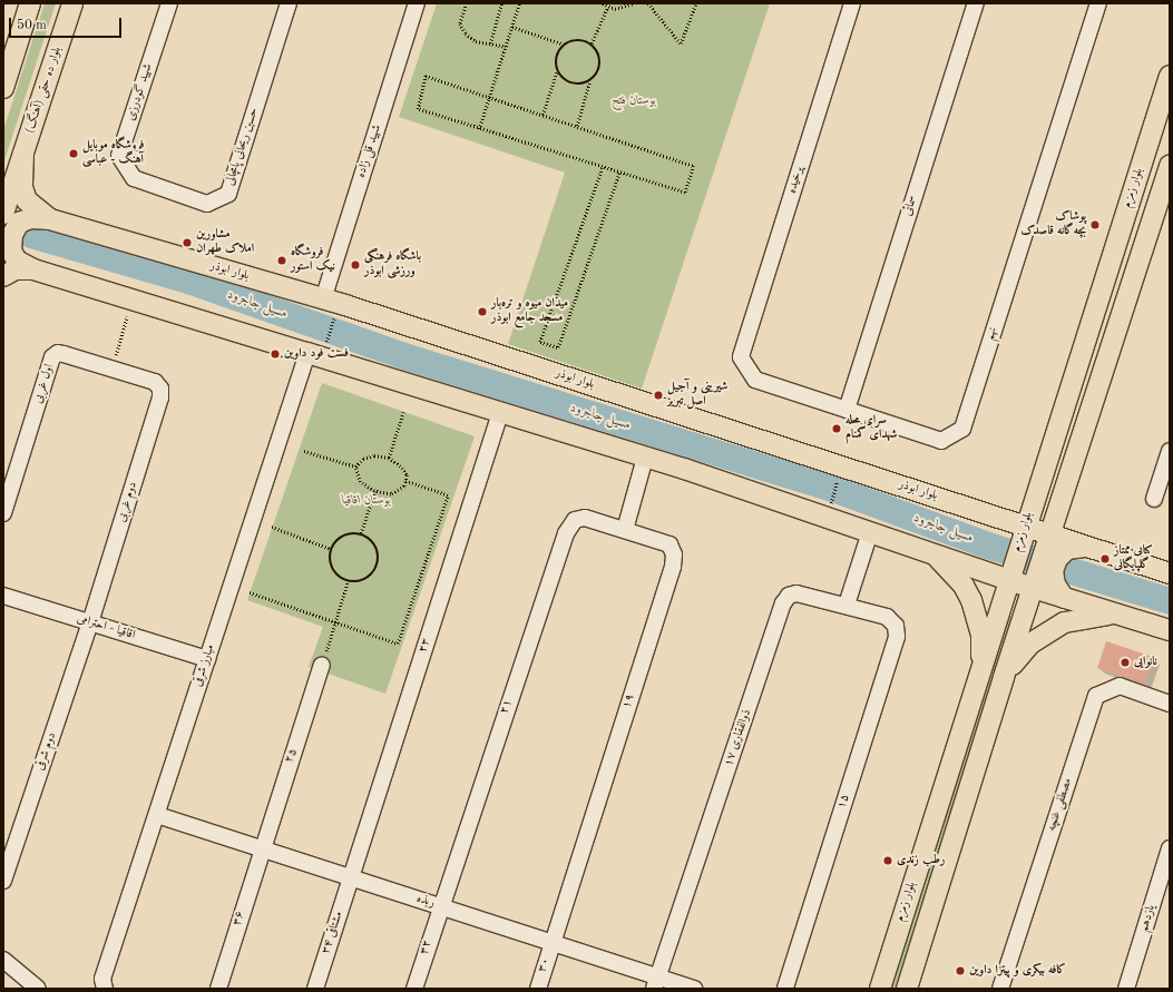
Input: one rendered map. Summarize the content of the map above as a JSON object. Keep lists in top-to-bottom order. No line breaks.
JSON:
{"streets":{"main road":["بلوار ده حقی (آهنگ)","بلوار زمزم","بلوار ابوذر"],"street":["شهید گودرزی","حسین ریحانی پامچالی","شهید قلی زاده","پرخیده","سمائی","نهم","اول غربی","دوم غربی","اقاقیا - احترامی","۲۳","مبارز شرقی","۱۹","۲۱","ذوالفقاری ۱۷","دوم شرقی","۲۵","۱۵","مصطفی غنچه","ربذه","۳۶","یازدهم","۳۴ مشتاقی","۳۲","۳۰"]},"crossings":[["بلوار ده حقی (آهنگ)","بلوار ابوذر"],["شهید گودرزی","حسین ریحانی پامچالی"],["شهید قلی زاده","بلوار ابوذر"],["پرخیده","نهم"],["بلوار زمزم","بلوار ابوذر"],["سمائی","نهم"],["بلوار ابوذر","۲۳"],["بلوار ابوذر","مبارز شرقی"],["اول غربی","دوم غربی"],["دوم غربی","اقاقیا - احترامی"],["دوم غربی","دوم شرقی"],["اقاقیا - احترامی","مبارز شرقی"],["اقاقیا - احترامی","دوم شرقی"],["۲۳","ربذه"],["۲۳","۳۴ مشتاقی"],["مبارز شرقی","ربذه"],["۱۹","۲۱"],["۱۹","ربذه"],["۱۹","۳۰"],["۲۱","ربذه"],["۲۱","۳۲"],["ذوالفقاری ۱۷","۱۵"],["ذوالفقاری ۱۷","ربذه"],["۲۵","ربذه"],["۲۵","۳۶"],["ربذه","۳۶"],["ربذه","۳۴ مشتاقی"],["ربذه","۳۲"],["ربذه","۳۰"]],"water":["مسیل جاجرود"],"parks":["بوستان فتح","بوستان اقاقیا"],"places":["فروشگاه موبایل آهنگ - عباسی","پوشاک بچه‌گانه قاصدک","مشاورین املاک طهران","فروشگاه نیک استور","باشگاه فرهنگی ورزشی ابوذر","میدان میوه و تره‌بار مسجد جامع ابوذر","فست فود داوین","شیرینی و آجیل اصل تبریز","سرای محله شهدای گمنام","کبابی ممتاز گلپایگانی","نانوایی","رطب زندی","کافه بیکری و پیتزا داوین"],"scale_bar":"50 m"}
